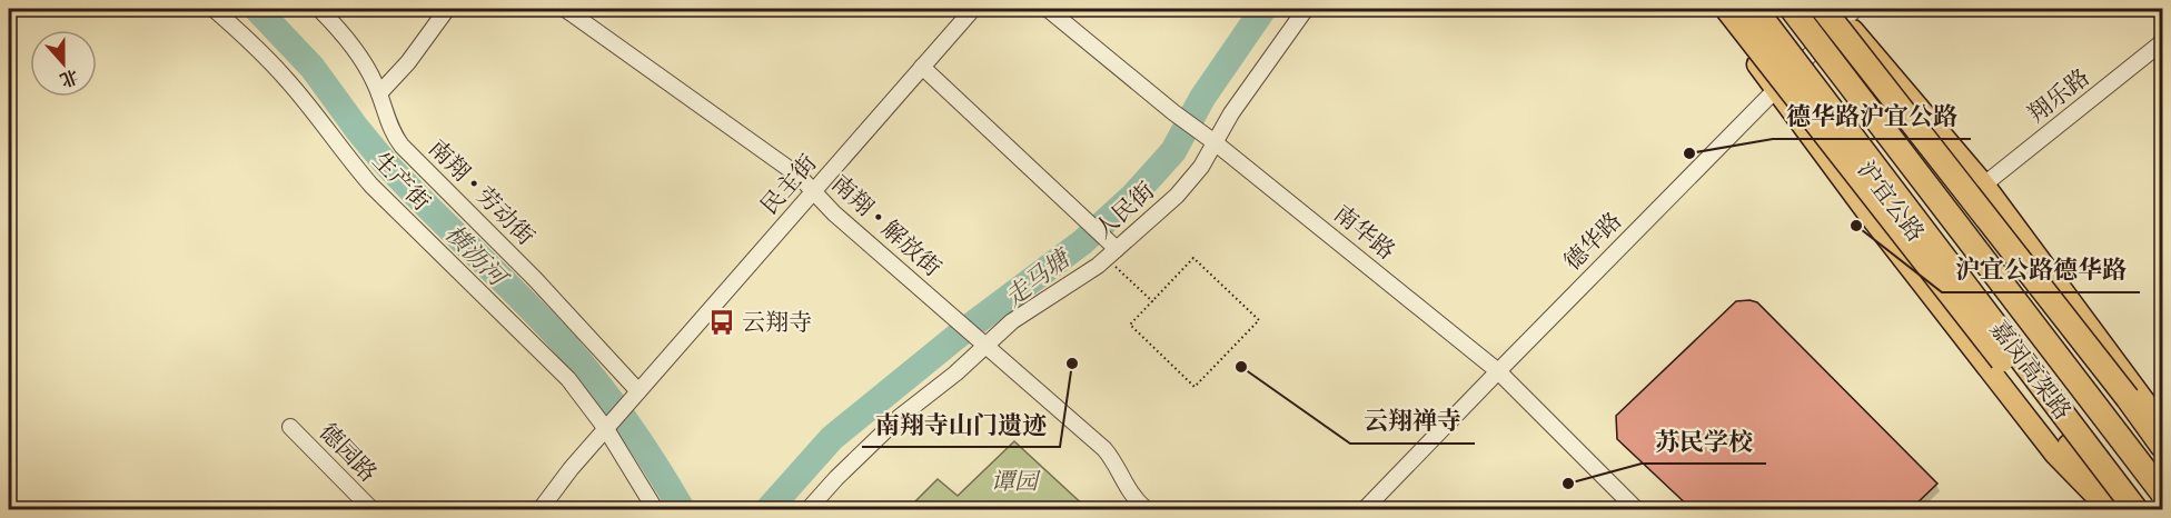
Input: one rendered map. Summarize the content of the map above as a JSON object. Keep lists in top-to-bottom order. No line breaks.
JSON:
{"streets":{"highway":["嘉闵高架路"],"main road":["沪宜公路"],"street":["翔乐路","生产街","民主街","南翔 • 劳动街","人民街","南翔 • 解放街","南华路","德华路","德园路"]},"crossings":[["生产街","民主街"],["民主街","南翔 • 劳动街"],["民主街","南翔 • 解放街"],["沪宜公路","德华路"],["人民街","南翔 • 解放街"],["人民街","南华路"],["南华路","德华路"]],"water":["横沥河","走马塘"],"parks":["谭园"],"places":{"other":["德华路沪宜公路","沪宜公路德华路","南翔寺山门遗迹","云翔禅寺","苏民学校"],"bus stop":["云翔寺"]},"north":"bottom"}
